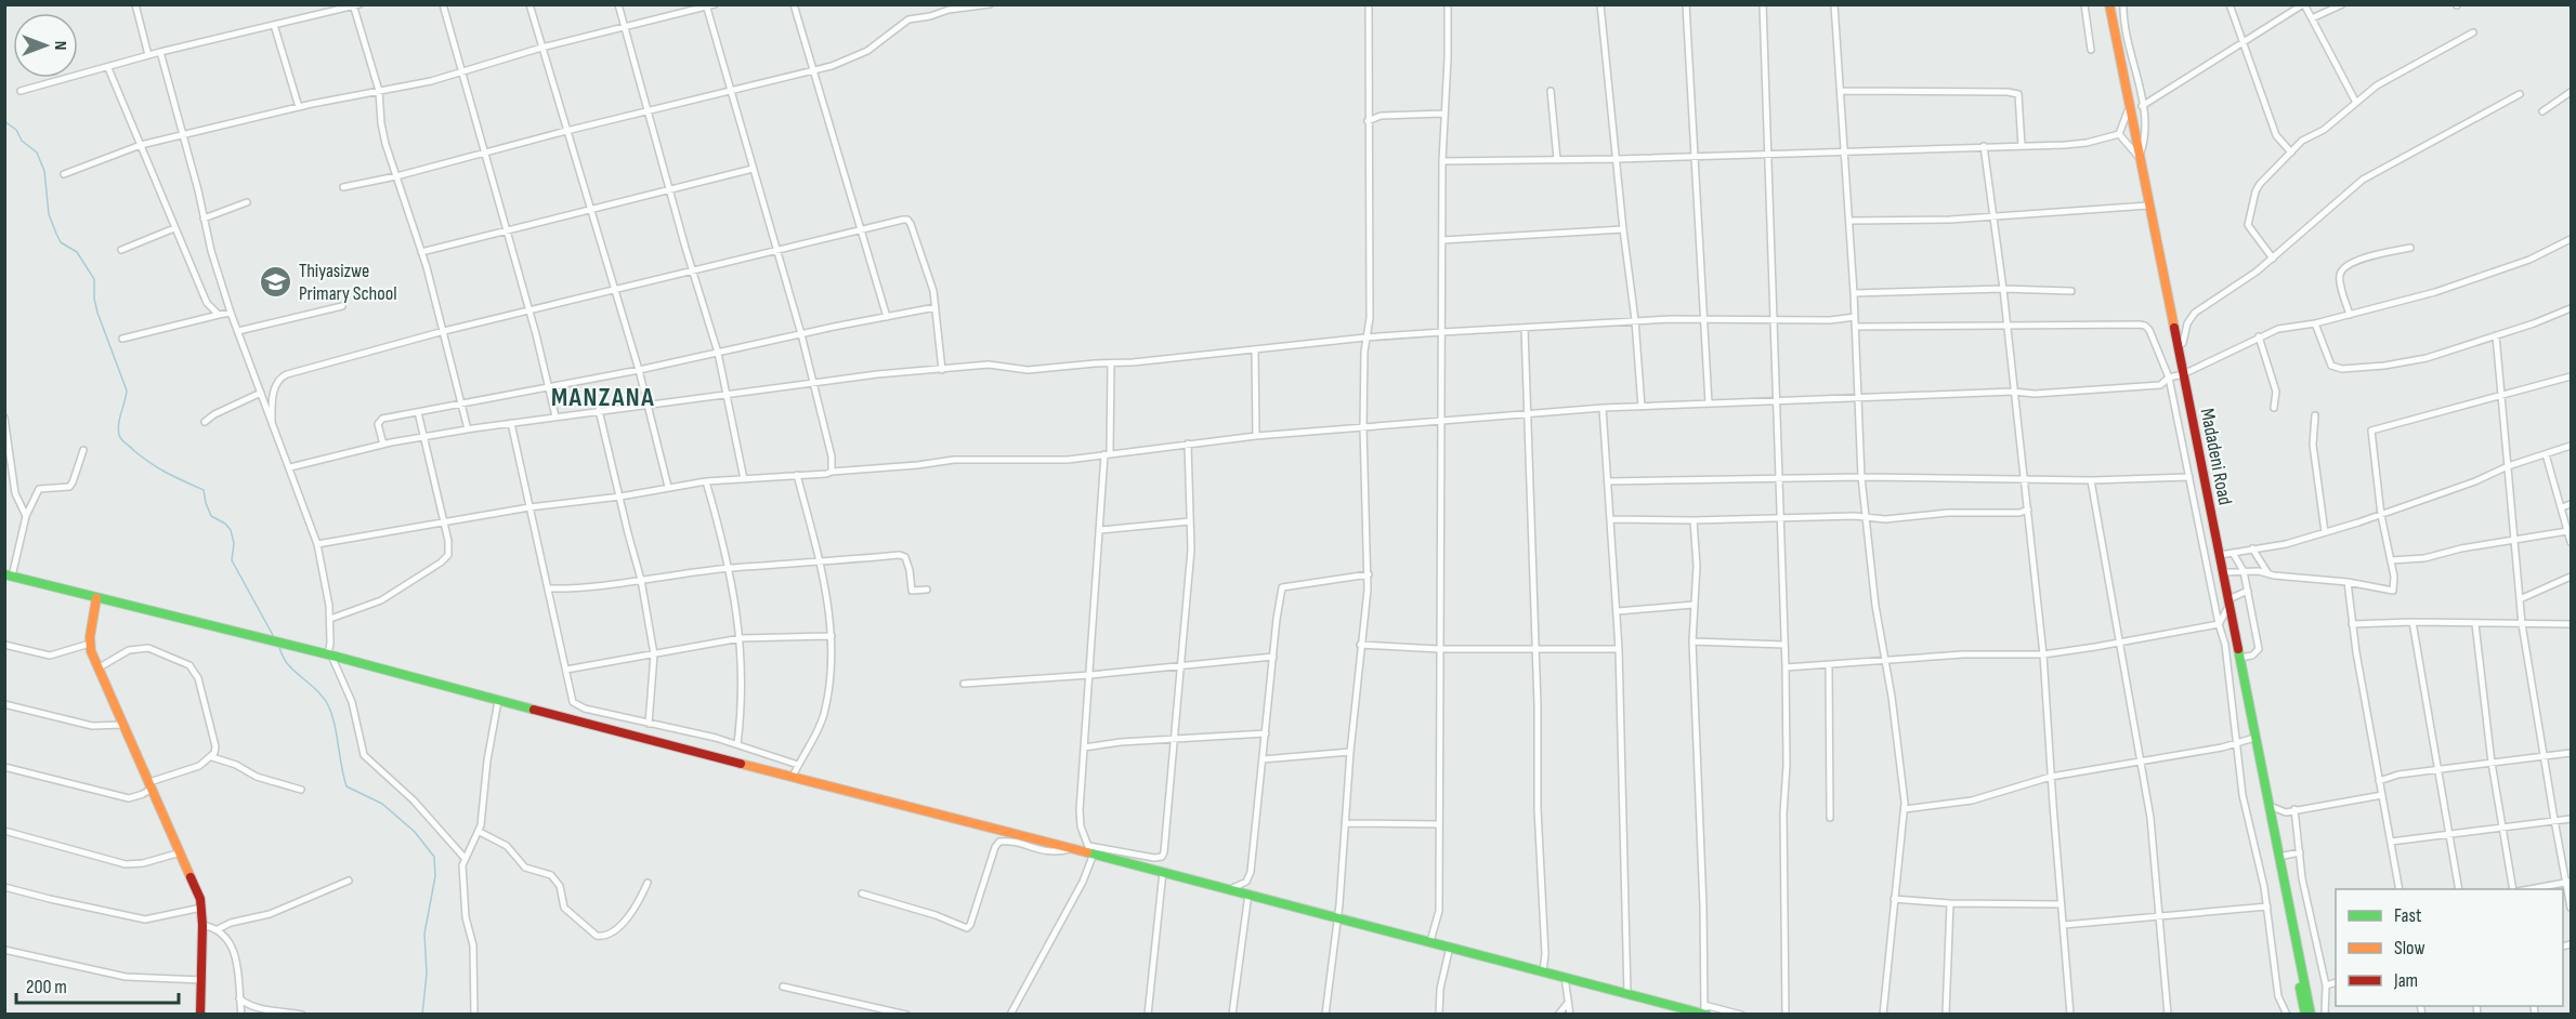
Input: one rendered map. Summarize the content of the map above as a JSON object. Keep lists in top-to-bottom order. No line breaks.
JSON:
{"streets":{"street":["Madadeni Road"]},"districts":["MANZANA"],"places":{"school or university":["Thiyasizwe Primary School"]},"legend":["Fast","Slow","Jam"],"scale_bar":"200 m","north":"right"}
